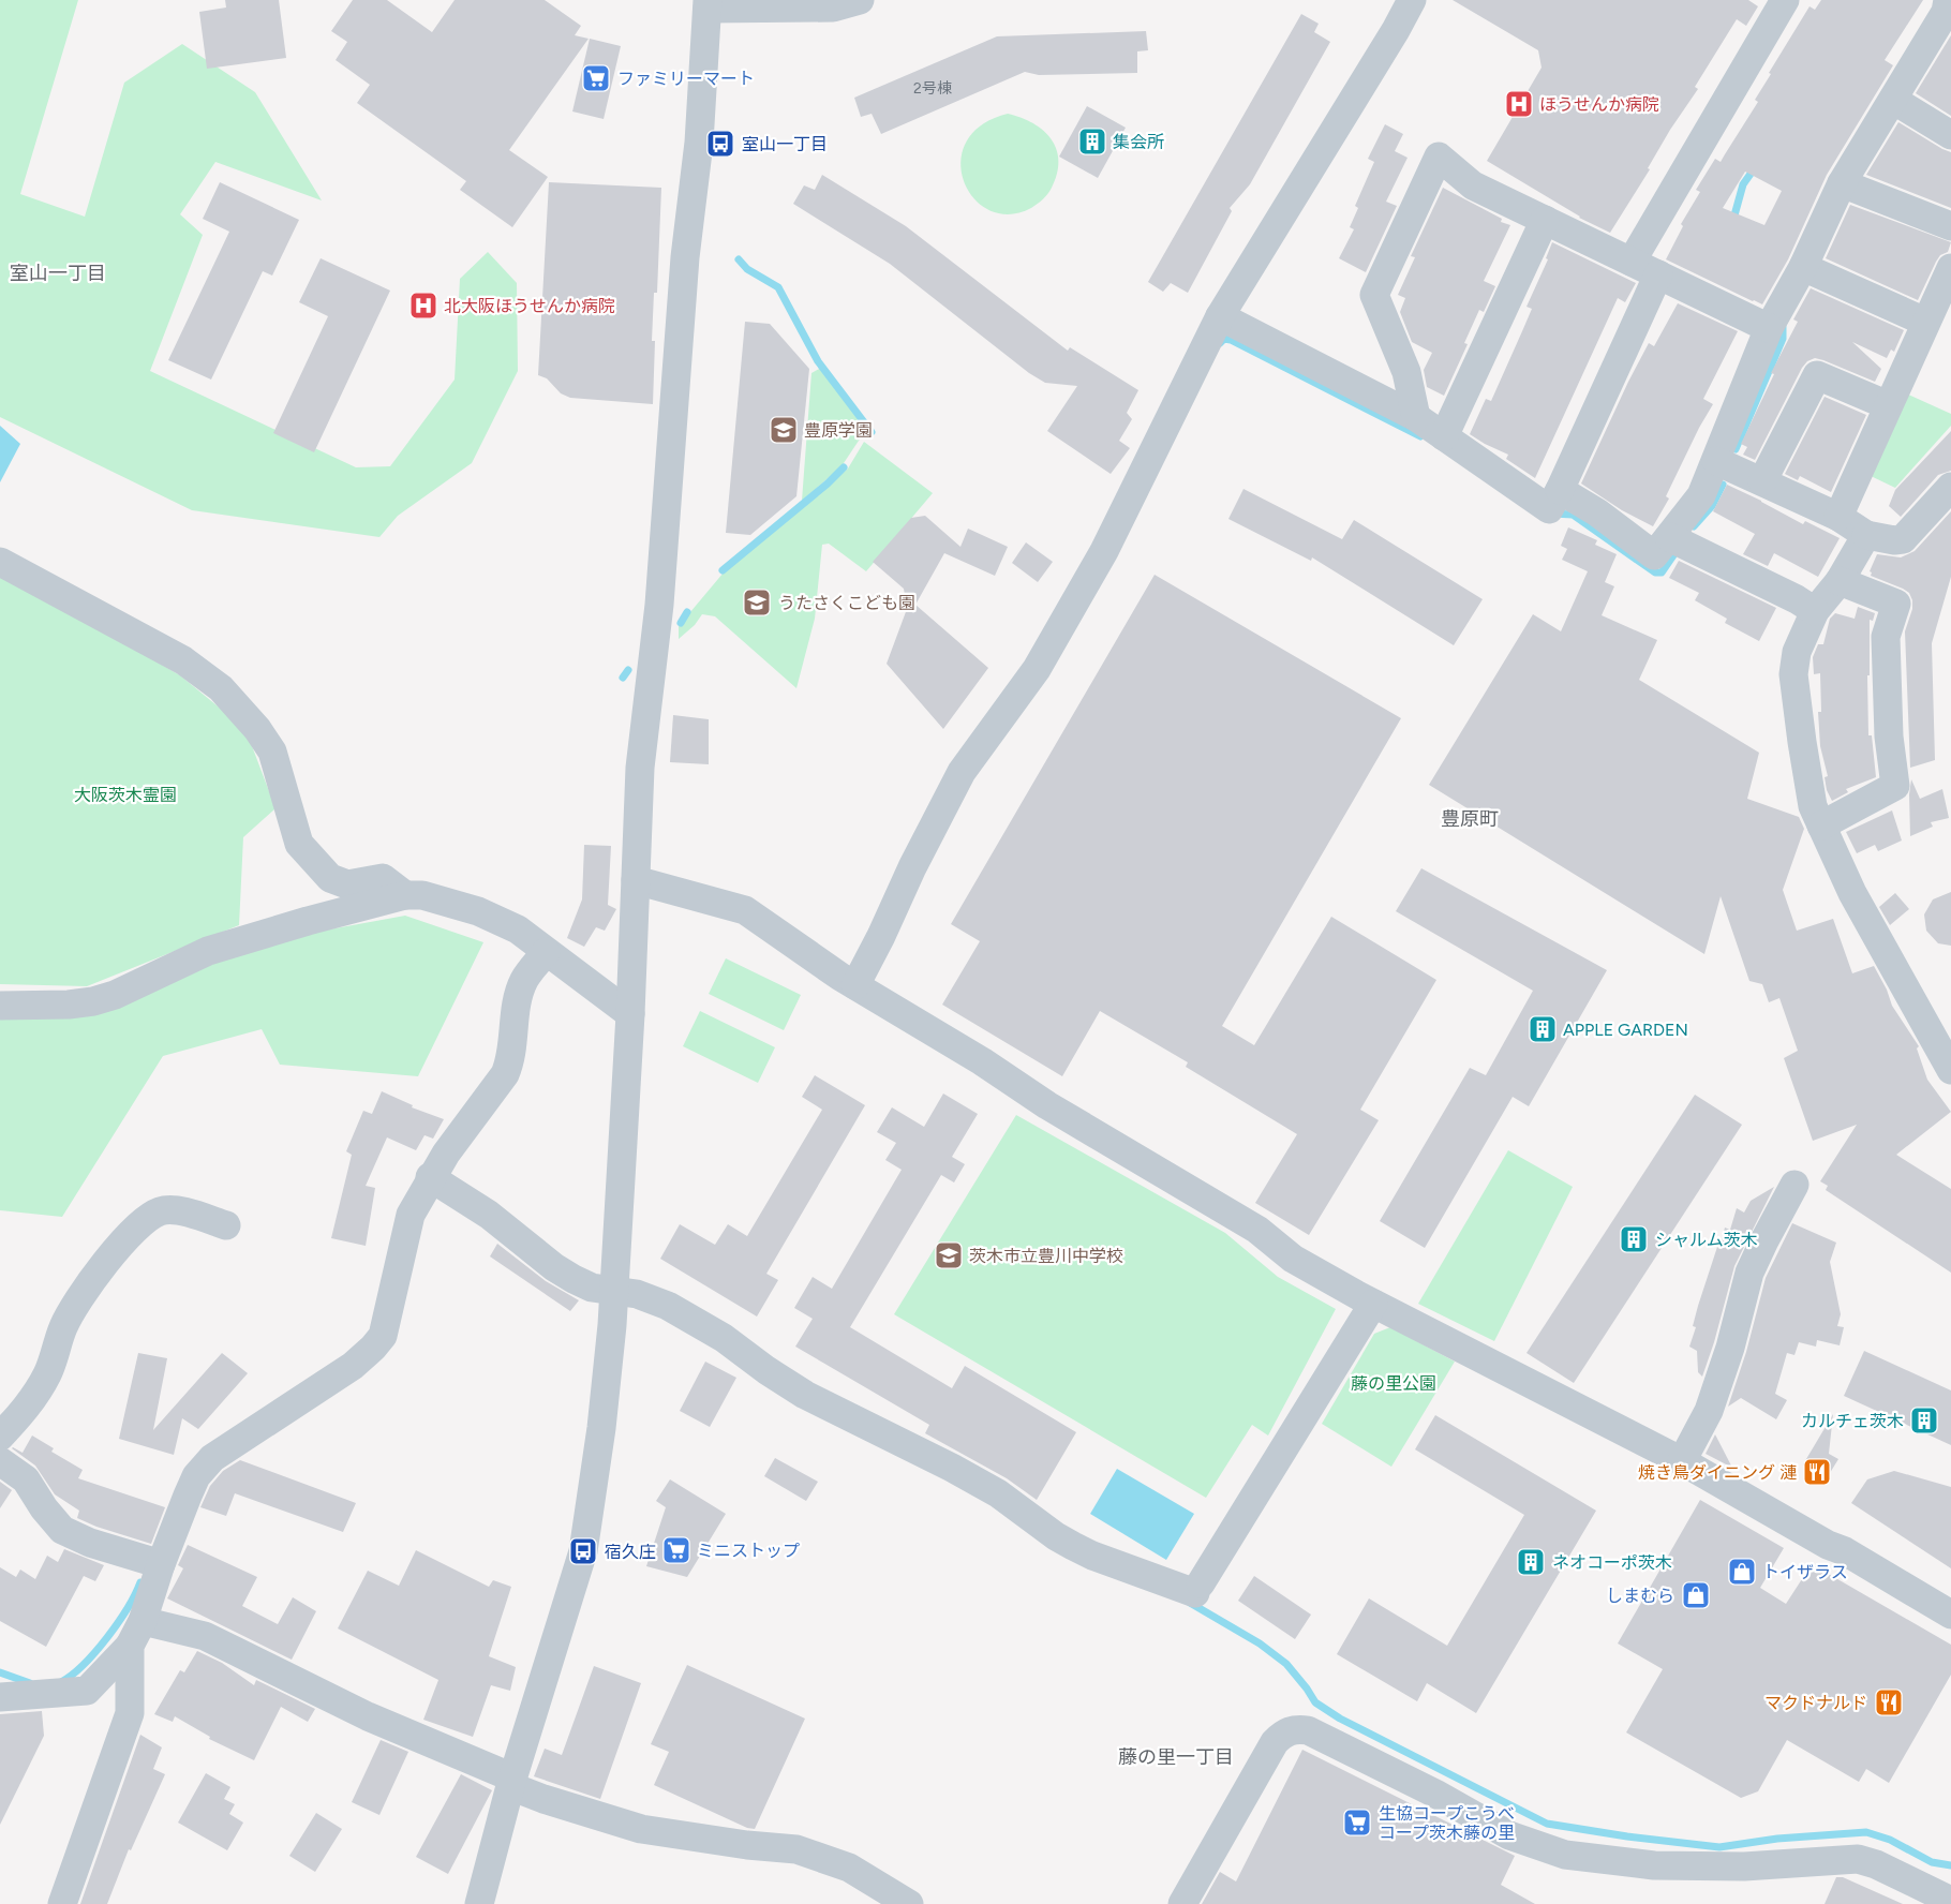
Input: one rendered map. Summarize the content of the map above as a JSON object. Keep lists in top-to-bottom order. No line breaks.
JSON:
{"districts":["室山一丁目","豊原町","藤の里一丁目"],"parks":["大阪茨木霊園","藤の里公園"],"places":{"supermarket":["ファミリーマート","ミニストップ","生協コープこうべ コープ茨木藤の里"],"hospital":["ほうせんか病院","北大阪ほうせんか病院"],"building":["集会所","APPLE GARDEN","シャルム茨木","カルチェ茨木","ネオコーポ茨木"],"bus stop":["室山一丁目","宿久庄"],"school or university":["豊原学園","うたさくこども園","茨木市立豊川中学校"],"restaurant":["焼き鳥ダイニング 漣","マクドナルド"],"shop":["トイザラス","しまむら"]},"house_numbers":["2号棟"]}
